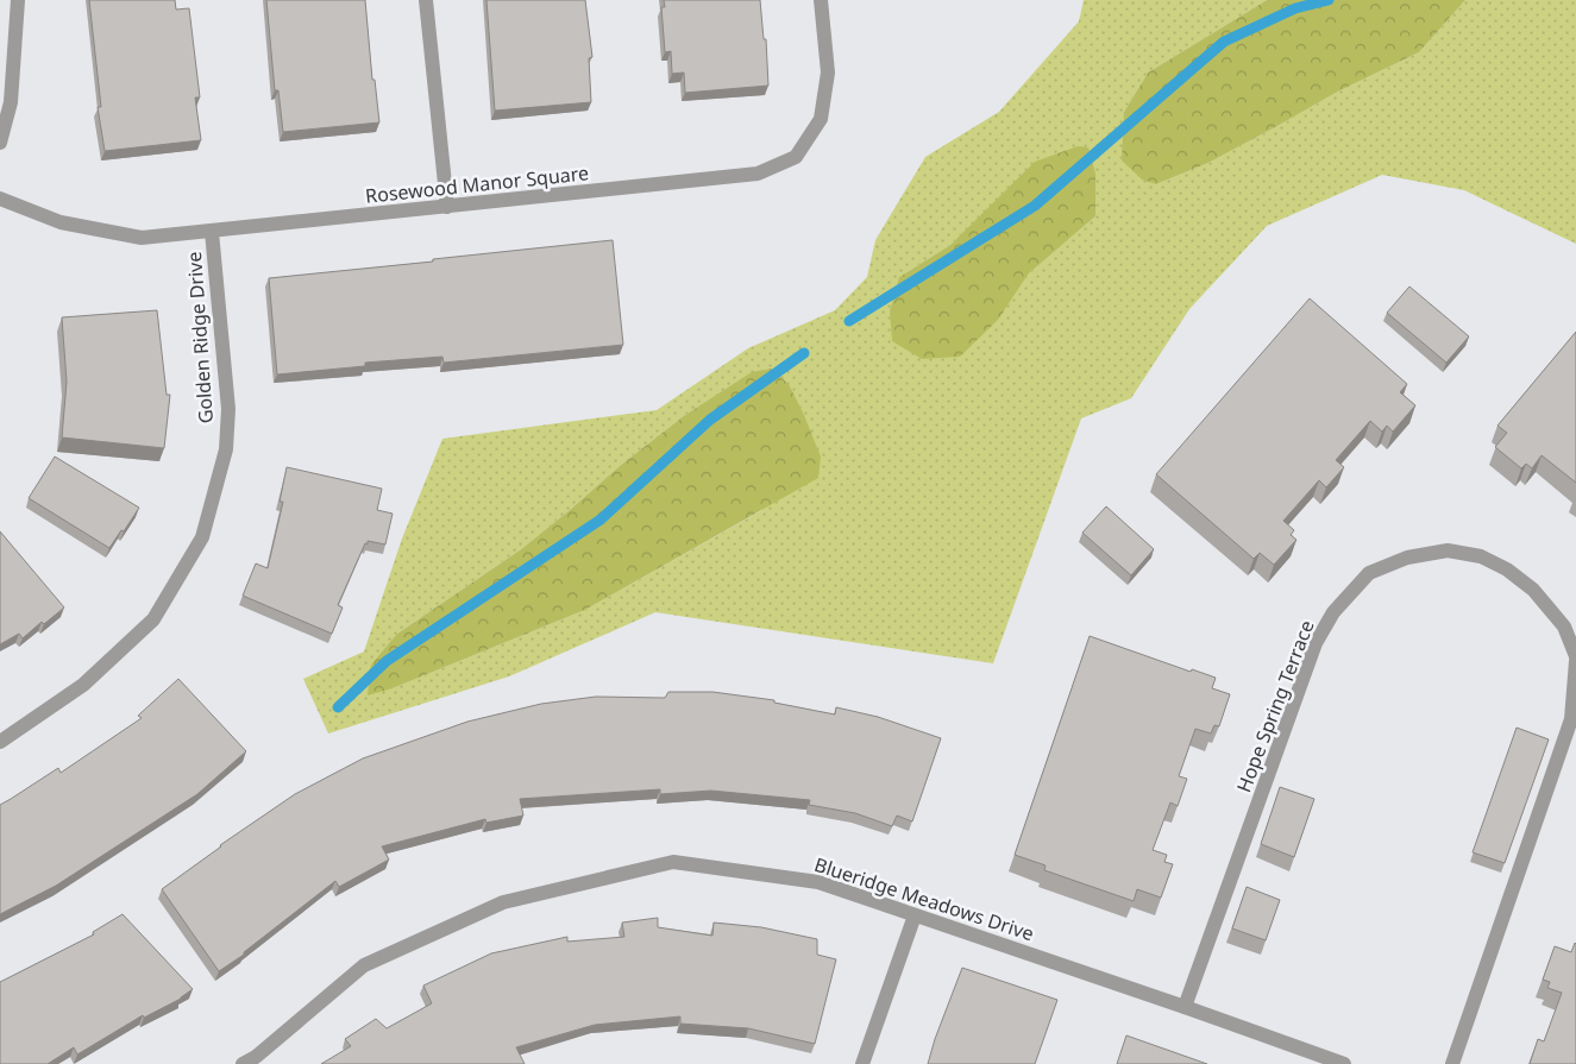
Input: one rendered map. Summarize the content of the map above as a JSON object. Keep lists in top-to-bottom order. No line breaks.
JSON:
{"streets":{"street":["Rosewood Manor Square","Golden Ridge Drive","Hope Spring Terrace","Blueridge Meadows Drive"]},"crossings":[["Rosewood Manor Square","Golden Ridge Drive"],["Hope Spring Terrace","Blueridge Meadows Drive"]]}
